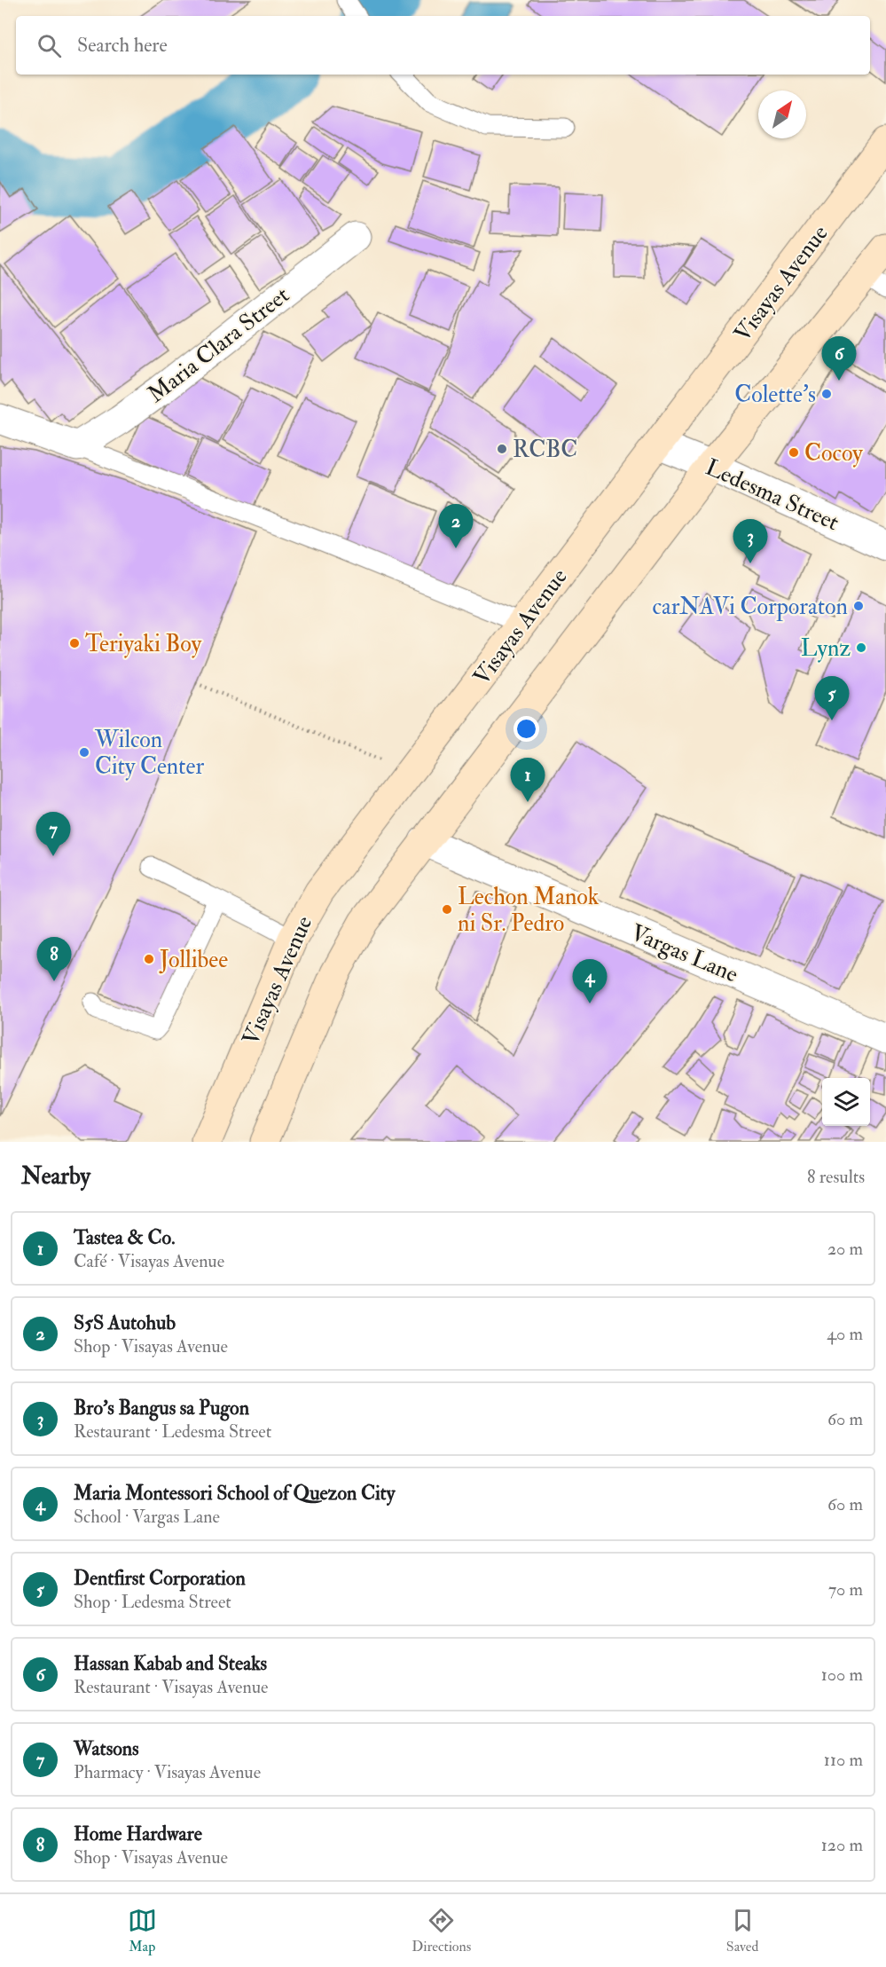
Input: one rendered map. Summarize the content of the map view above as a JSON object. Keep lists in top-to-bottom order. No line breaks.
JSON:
{"streets":{"main road":["Visayas Avenue"],"street":["Maria Clara Street","Ledesma Street","Vargas Lane"]},"crossings":[["Visayas Avenue","Ledesma Street"]],"places":["Colette's","RCBC","Cocoy","carNAVi Corporaton","Teriyaki Boy","Lynz","Wilcon City Center","Lechon Manok ni Sr. Pedro","Jollibee"],"north":"top right","page":{"search":"Search here","pins":["6","2","3","5","1","7","8","4"],"heading":["Nearby","8 results"],"list":[{"mark":"1","name":"Tastea & Co.","note":"Café · Visayas Avenue","value":"20 m"},{"mark":"2","name":"S5S Autohub","note":"Shop · Visayas Avenue","value":"40 m"},{"mark":"3","name":"Bro's Bangus sa Pugon","note":"Restaurant · Ledesma Street","value":"60 m"},{"mark":"4","name":"Maria Montessori School of Quezon City","note":"School · Vargas Lane","value":"60 m"},{"mark":"5","name":"Dentfirst Corporation","note":"Shop · Ledesma Street","value":"70 m"},{"mark":"6","name":"Hassan Kabab and Steaks","note":"Restaurant · Visayas Avenue","value":"100 m"},{"mark":"7","name":"Watsons","note":"Pharmacy · Visayas Avenue","value":"110 m"},{"mark":"8","name":"Home Hardware","note":"Shop · Visayas Avenue","value":"120 m"}],"nav":["Map","Directions","Saved"]}}
